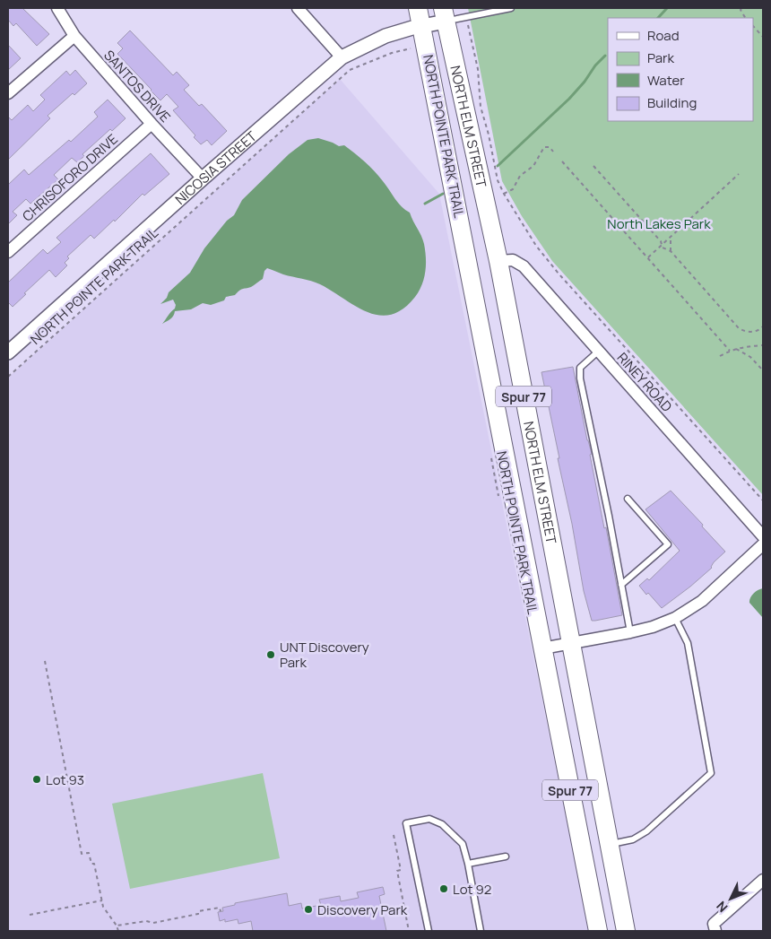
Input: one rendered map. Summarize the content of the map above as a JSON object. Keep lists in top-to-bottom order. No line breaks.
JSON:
{"streets":{"main road":["NORTH ELM STREET","Spur 77"],"street":["SANTOS DRIVE","NICOSIA STREET","CHRISOFORO DRIVE","RINEY ROAD"],"path":["NORTH POINTE PARK TRAIL"]},"crossings":[["SANTOS DRIVE","NICOSIA STREET"],["SANTOS DRIVE","CHRISOFORO DRIVE"],["NORTH ELM STREET","NICOSIA STREET"],["NORTH ELM STREET","RINEY ROAD"]],"parks":["North Lakes Park"],"places":["UNT Discovery Park","Lot 93","Lot 92","Discovery Park"],"legend":["Road","Park","Water","Building"],"north":"bottom left"}
